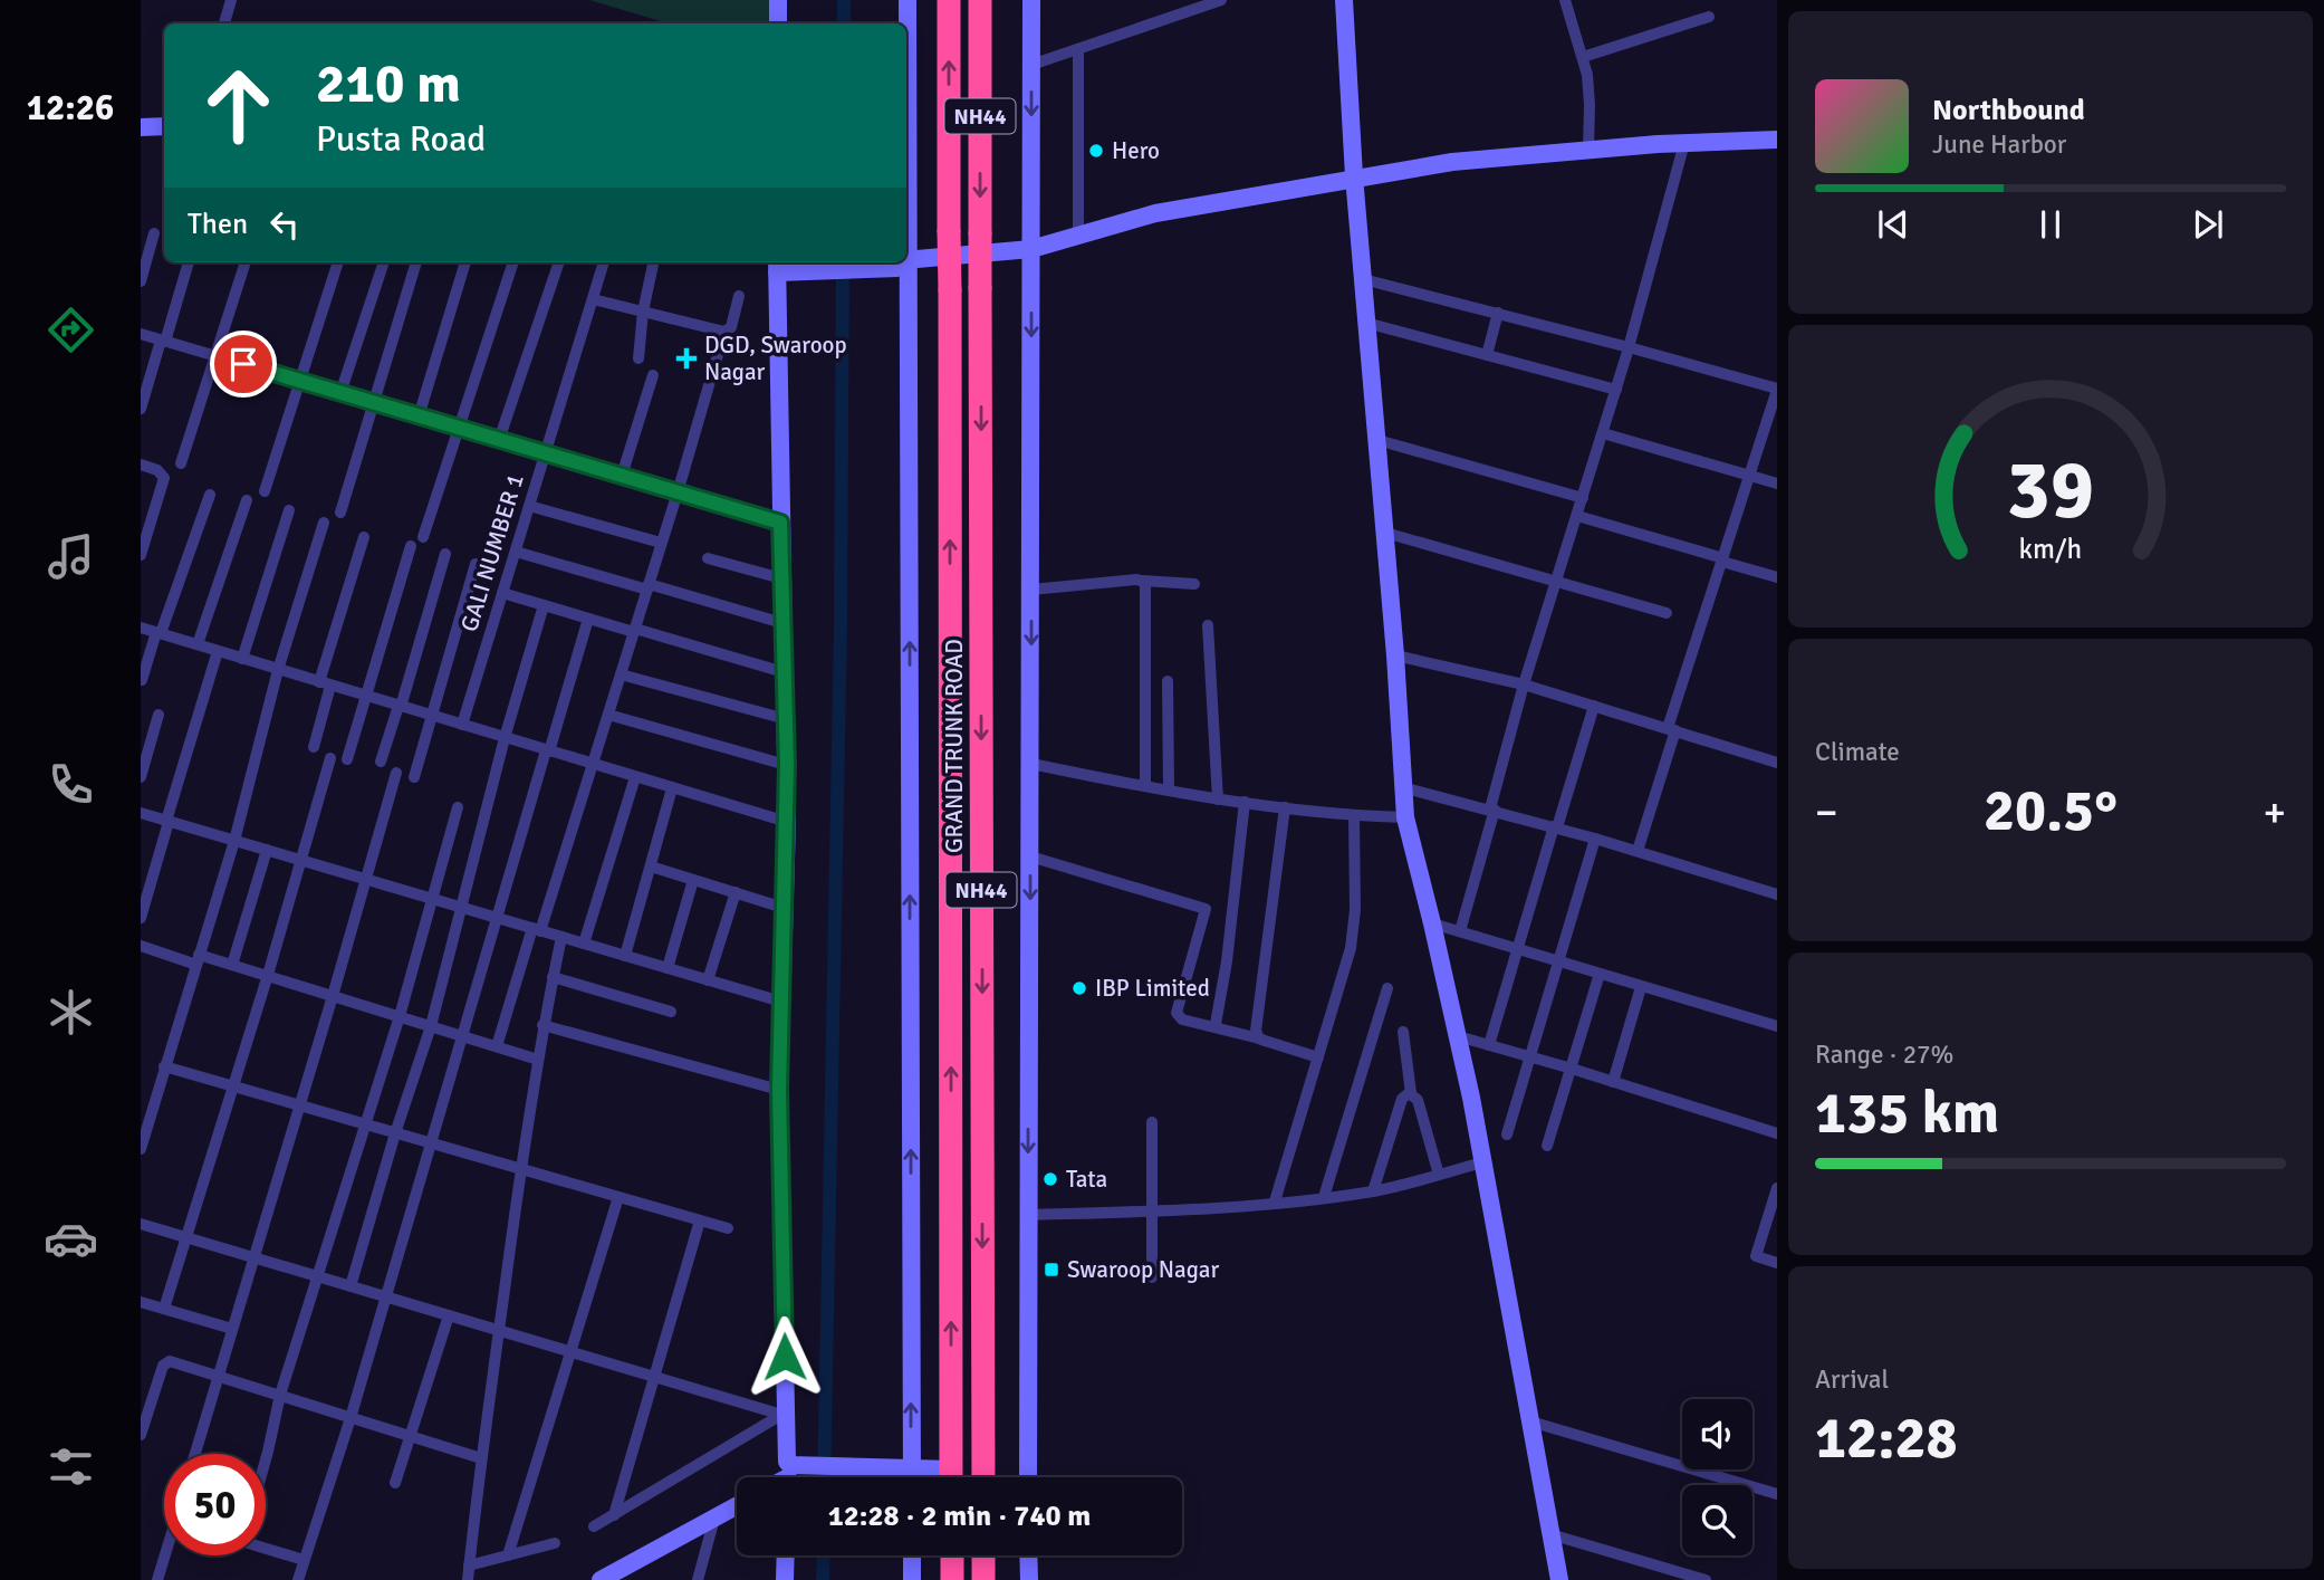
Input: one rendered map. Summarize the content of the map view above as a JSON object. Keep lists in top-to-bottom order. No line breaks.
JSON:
{"streets":{"highway":["NH44","GRAND TRUNK ROAD"],"street":["GALI NUMBER 1"]},"places":{"other":["Hero","IBP Limited","Tata"],"health":["DGD, Swaroop Nagar"],"transit":["Swaroop Nagar"]},"page":{"tabs":"12:26","turn":["210 m","Pusta Road"],"song":["Northbound","June Harbor"],"then":"Then","tile":["Climate",["Range · 27%","135 km"],["Arrival","12:28"]],"heat":["−","20.5°","+"],"limit":"50","trip":"12:28 · 2 min · 740 m","gauge":["39","km/h"]}}
